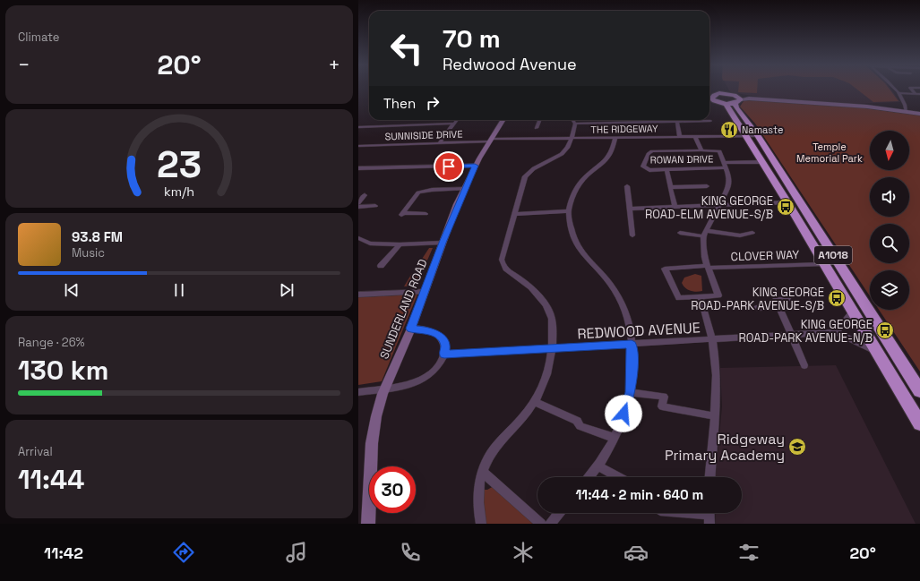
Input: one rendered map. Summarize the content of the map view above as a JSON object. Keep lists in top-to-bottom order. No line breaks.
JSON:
{"streets":{"highway":["A1018"],"street":["THE RIDGEWAY","SUNNISIDE DRIVE","ROWAN DRIVE","CLOVER WAY","SUNDERLAND ROAD","REDWOOD AVENUE"]},"crossings":[["THE RIDGEWAY","SUNNISIDE DRIVE"],["THE RIDGEWAY","A1018"],["THE RIDGEWAY","SUNDERLAND ROAD"],["SUNNISIDE DRIVE","SUNDERLAND ROAD"],["ROWAN DRIVE","A1018"],["CLOVER WAY","A1018"],["A1018","REDWOOD AVENUE"]],"parks":["Temple Memorial Park"],"places":{"restaurant":["Namaste"],"bus stop":["KING GEORGE ROAD-ELM AVENUE-S/B","KING GEORGE ROAD-PARK AVENUE-S/B","KING GEORGE ROAD-PARK AVENUE-N/B"],"school or university":["Ridgeway Primary Academy"]},"north":"bottom","page":{"tile":["Climate",["Range · 26%","130 km"],["Arrival","11:44"]],"turn":["70 m","Redwood Avenue"],"heat":["−","20°","+"],"then":"Then","song":["93.8 FM","Music"],"limit":"30","trip":"11:44 · 2 min · 640 m","tabs":["11:42","20°"],"gauge":["23","km/h"]}}
